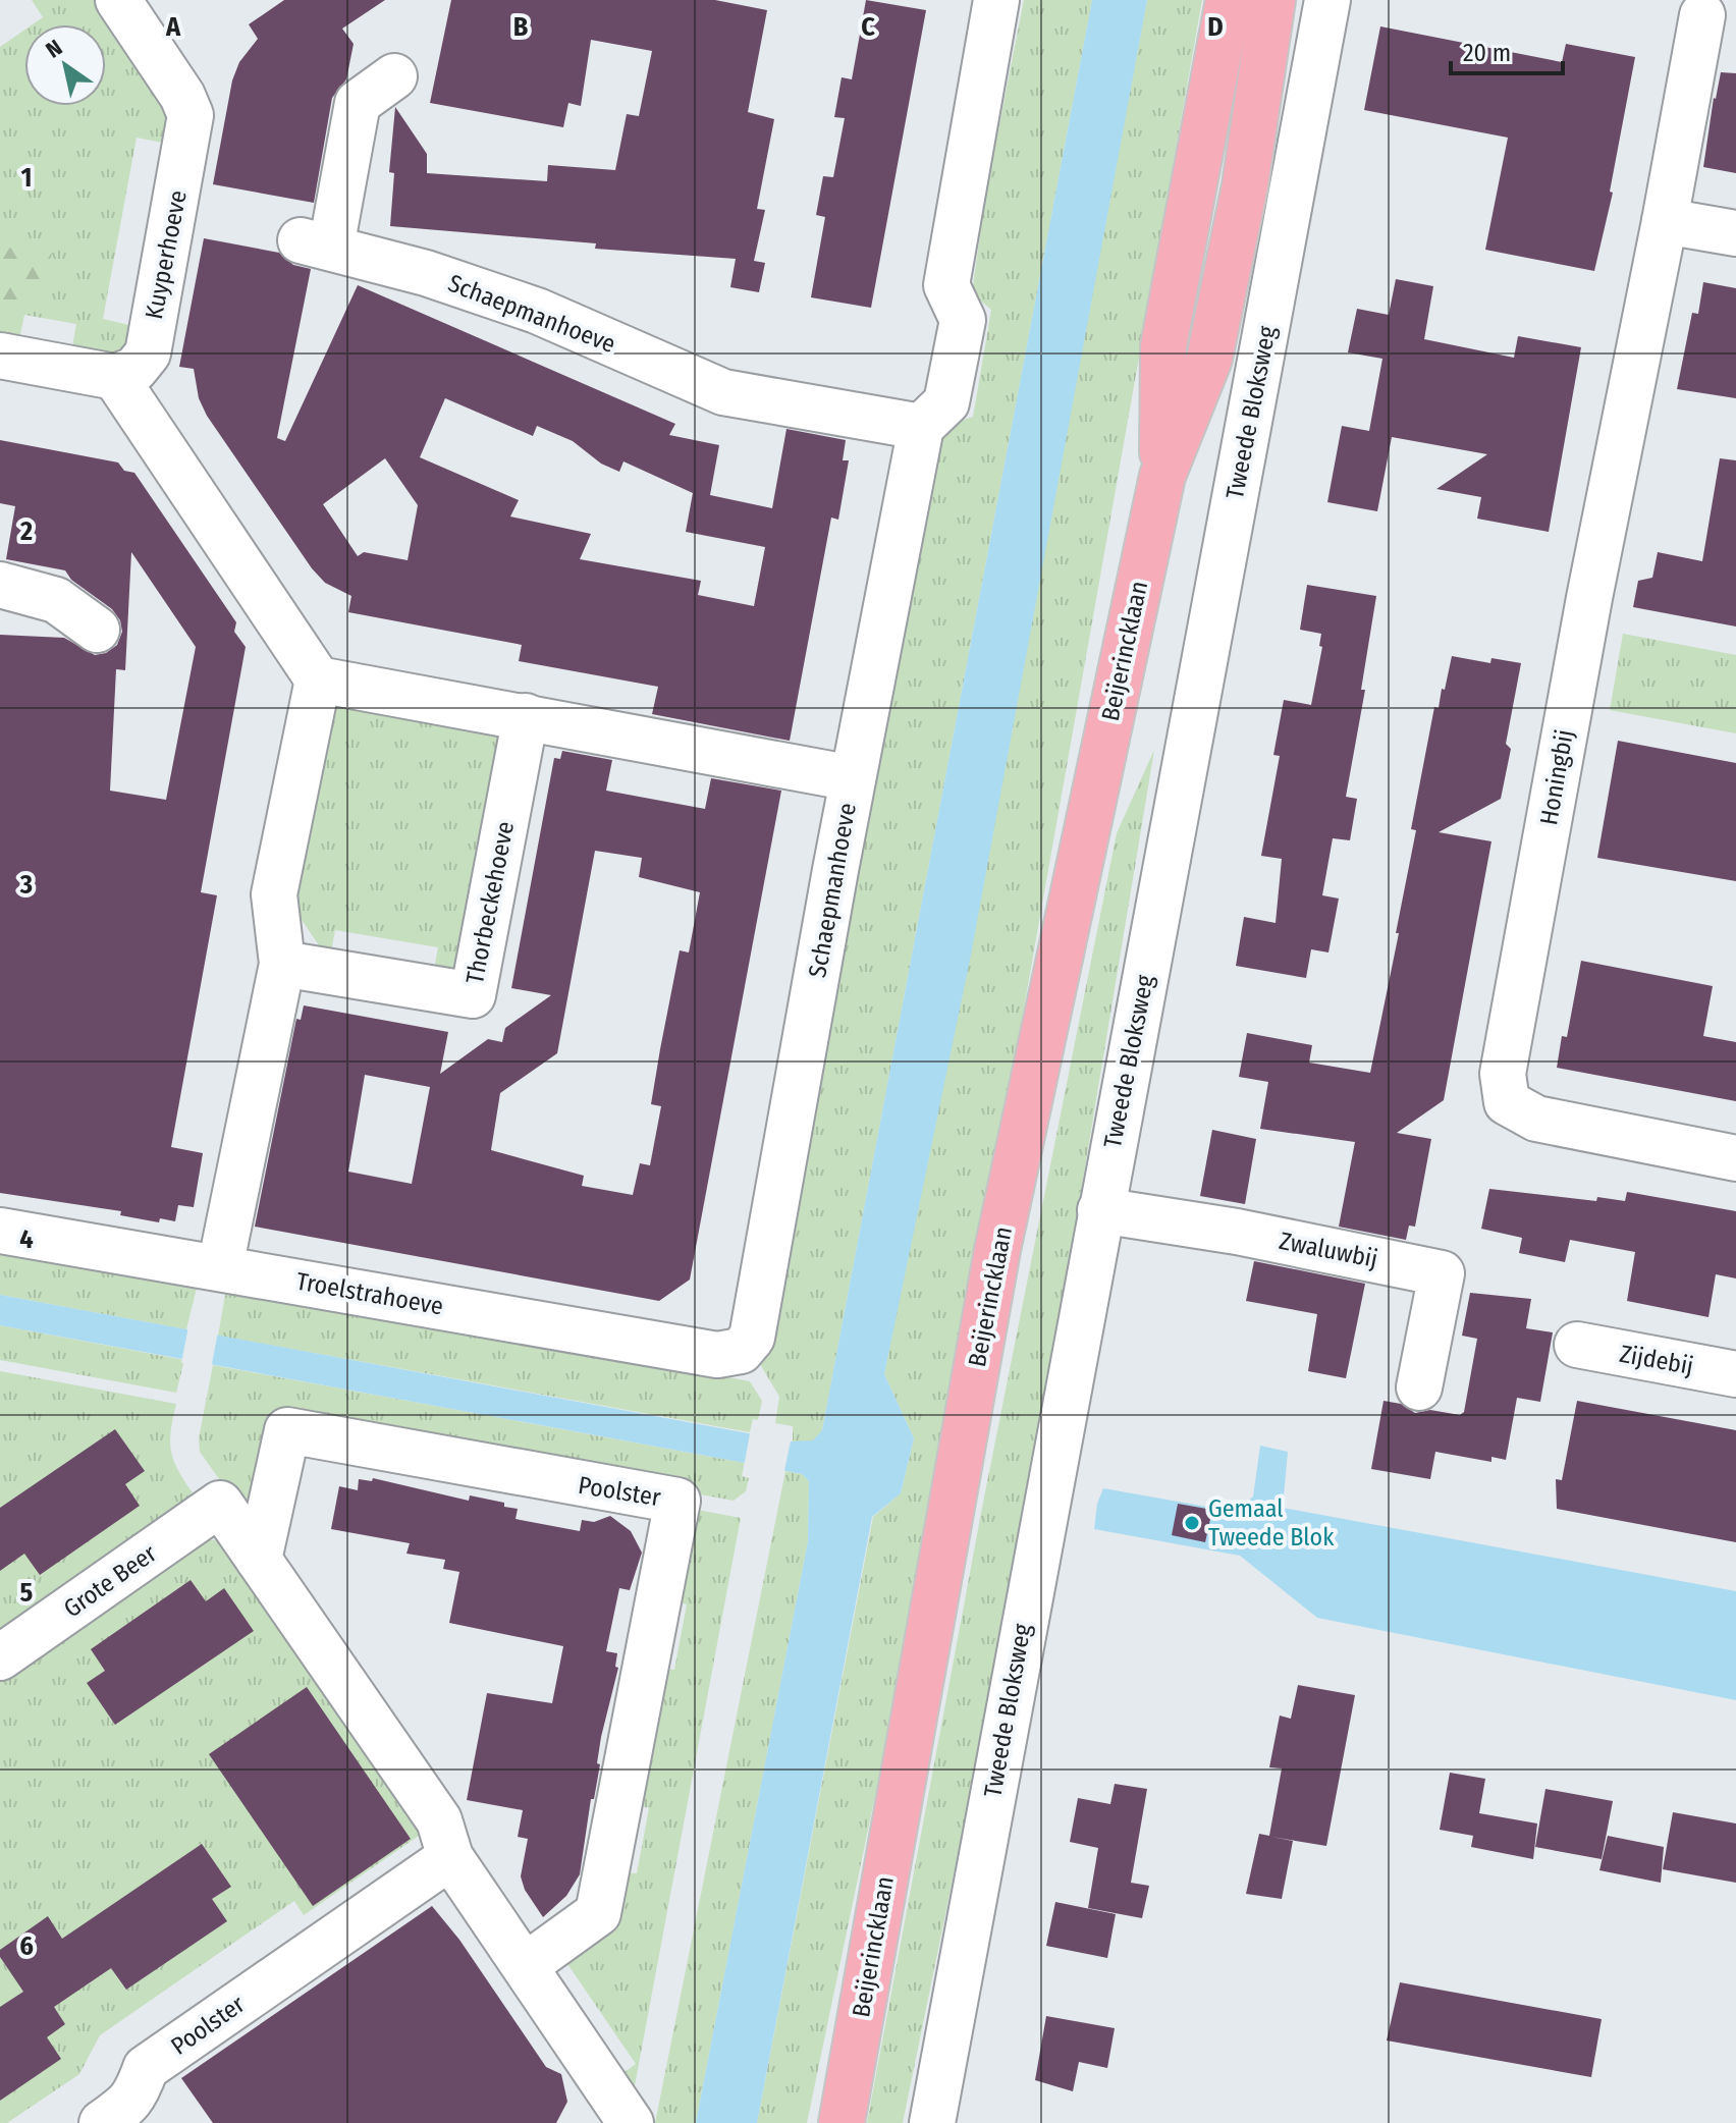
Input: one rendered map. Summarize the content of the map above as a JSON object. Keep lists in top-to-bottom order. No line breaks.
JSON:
{"streets":{"main road":["Beijerincklaan"],"street":["Kuyperhoeve","Schaepmanhoeve","Tweede Bloksweg","Honingbij","Thorbeckehoeve","Zwaluwbij","Troelstrahoeve","Zijdebij","Poolster","Grote Beer"]},"crossings":[["Schaepmanhoeve","Troelstrahoeve"],["Tweede Bloksweg","Zwaluwbij"],["Poolster","Grote Beer"]],"places":["Gemaal Tweede Blok"],"scale_bar":"20 m","north":"top left","grid":{"columns":["A","B","C","D"],"rows":["1","2","3","4","5","6"]}}
